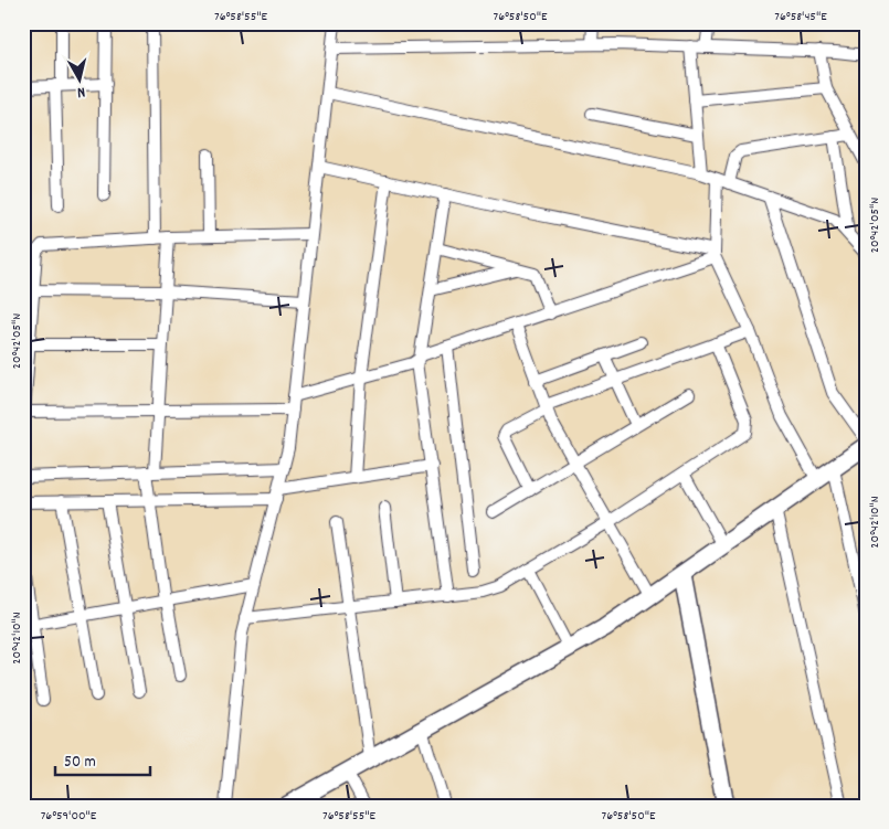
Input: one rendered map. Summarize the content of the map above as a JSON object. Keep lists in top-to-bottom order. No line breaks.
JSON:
{"scale_bar":"50 m","north":"bottom","coordinates":["76°58'55\"E","76°58'50\"E","76°58'45\"E","20°42'05\"N","20°42'10\"N","76°59'00\"E"]}
